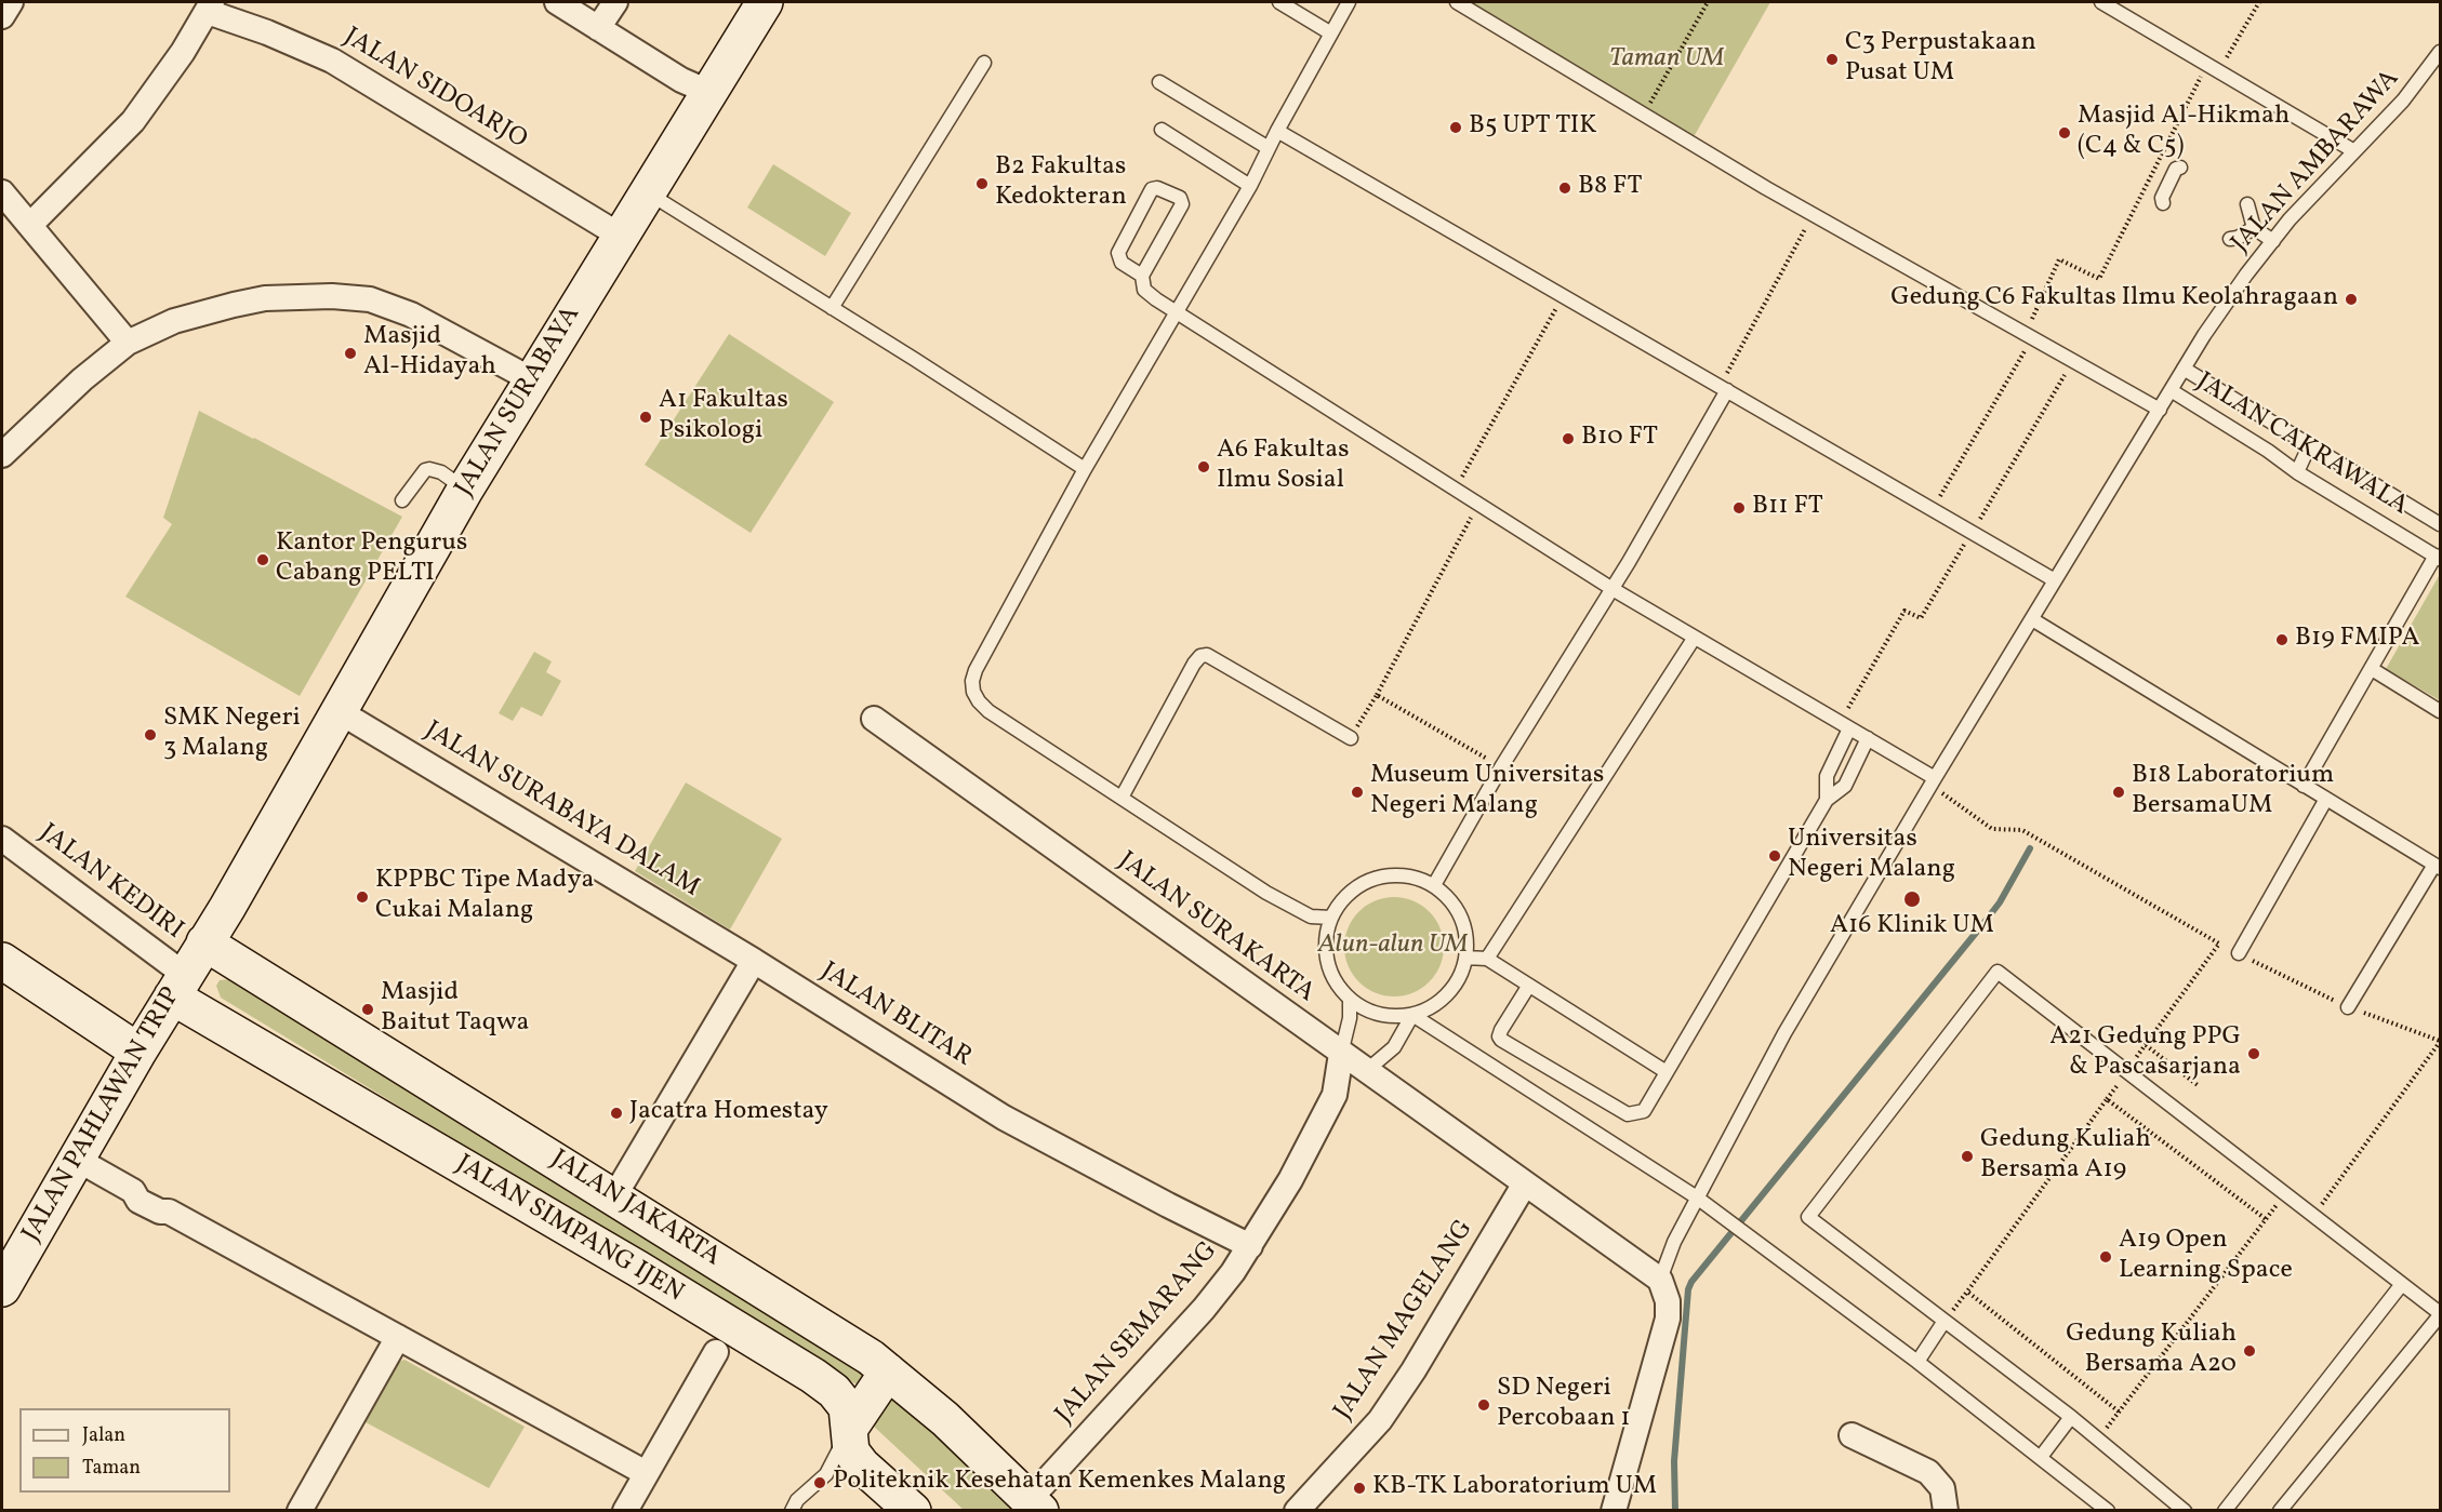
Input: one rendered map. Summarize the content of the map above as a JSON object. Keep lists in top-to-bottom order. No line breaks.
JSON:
{"streets":{"main road":["JALAN SURABAYA","JALAN PAHLAWAN TRIP","JALAN JAKARTA","JALAN SIMPANG IJEN"],"street":["JALAN SIDOARJO","JALAN SURABAYA DALAM","JALAN KEDIRI","JALAN SURAKARTA","JALAN BLITAR","JALAN MAGELANG","JALAN SEMARANG"],"lane":["JALAN AMBARAWA","JALAN CAKRAWALA"]},"crossings":[["JALAN SIDOARJO","JALAN SURABAYA"],["JALAN AMBARAWA","JALAN CAKRAWALA"],["JALAN AMBARAWA","JALAN SURAKARTA"],["JALAN SURABAYA","JALAN SURABAYA DALAM"],["JALAN SURABAYA","JALAN PAHLAWAN TRIP"],["JALAN SURABAYA","JALAN JAKARTA"],["JALAN SURABAYA DALAM","JALAN BLITAR"],["JALAN KEDIRI","JALAN PAHLAWAN TRIP"],["JALAN KEDIRI","JALAN SIMPANG IJEN"],["JALAN SURAKARTA","JALAN MAGELANG"],["JALAN SURAKARTA","JALAN SEMARANG"],["JALAN BLITAR","JALAN SEMARANG"],["JALAN PAHLAWAN TRIP","JALAN JAKARTA"],["JALAN PAHLAWAN TRIP","JALAN SIMPANG IJEN"],["JALAN JAKARTA","JALAN SEMARANG"]],"parks":["Taman UM","Alun-alun UM"],"places":["C3 Perpustakaan Pusat UM","B5 UPT TIK","Masjid Al-Hikmah (C4 & C5)","B2 Fakultas Kedokteran","B8 FT","Gedung C6 Fakultas Ilmu Keolahragaan","Masjid Al-Hidayah","A1 Fakultas Psikologi","B10 FT","A6 Fakultas Ilmu Sosial","B11 FT","Kantor Pengurus Cabang PELTI","B19 FMIPA","SMK Negeri 3 Malang","Museum Universitas Negeri Malang","B18 Laboratorium BersamaUM","Universitas Negeri Malang","KPPBC Tipe Madya Cukai Malang","A16 Klinik UM","Masjid Baitut Taqwa","A21 Gedung PPG & Pascasarjana","Jacatra Homestay","Gedung Kuliah Bersama A19","A19 Open Learning Space","Gedung Kuliah Bersama A20","SD Negeri Percobaan 1","Politeknik Kesehatan Kemenkes Malang","KB-TK Laboratorium UM"],"legend":["Jalan","Taman"]}
